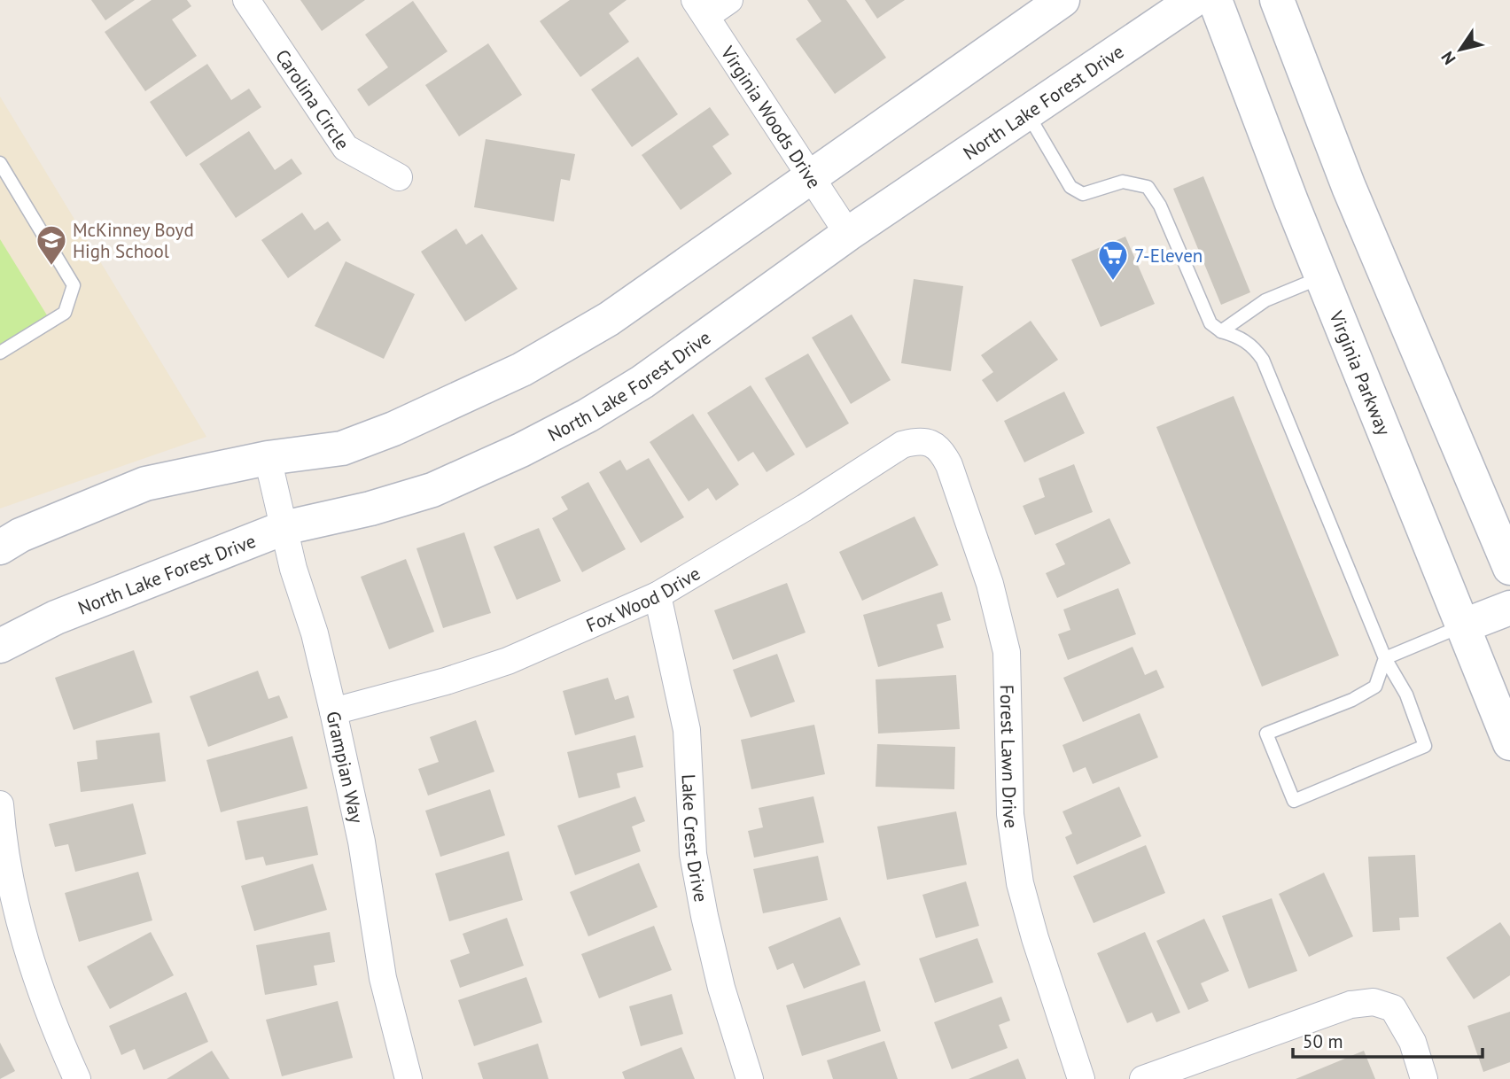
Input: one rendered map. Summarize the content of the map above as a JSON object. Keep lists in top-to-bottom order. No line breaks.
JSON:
{"streets":{"main road":["North Lake Forest Drive","Virginia Parkway"],"street":["Carolina Circle","Virginia Woods Drive","Fox Wood Drive","Forest Lawn Drive","Grampian Way","Lake Crest Drive"]},"crossings":[["North Lake Forest Drive","Virginia Woods Drive"],["North Lake Forest Drive","Grampian Way"],["Fox Wood Drive","Forest Lawn Drive"],["Fox Wood Drive","Grampian Way"],["Fox Wood Drive","Lake Crest Drive"]],"places":{"school or university":["McKinney Boyd High School"],"supermarket":["7-Eleven"]},"scale_bar":"50 m","north":"bottom left"}
